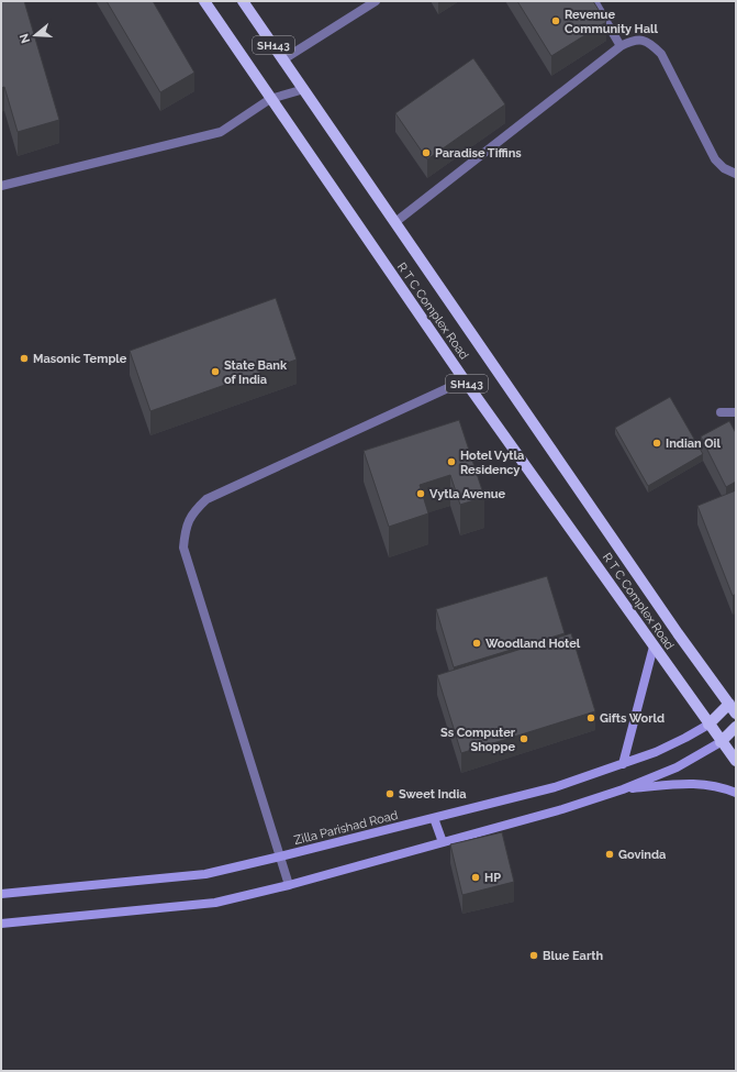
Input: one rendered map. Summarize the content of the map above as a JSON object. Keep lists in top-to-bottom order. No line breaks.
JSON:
{"streets":{"main road":["SH143","R T C Complex Road","Zilla Parishad Road"]},"crossings":[["SH143","R T C Complex Road"],["R T C Complex Road","Zilla Parishad Road"]],"places":["Revenue Community Hall","Paradise Tiffins","Masonic Temple","State Bank of India","Indian Oil","Hotel Vytla Residency","Vytla Avenue","Woodland Hotel","Gifts World","Ss Computer Shoppe","Sweet India","Govinda","HP","Blue Earth"],"north":"left"}
